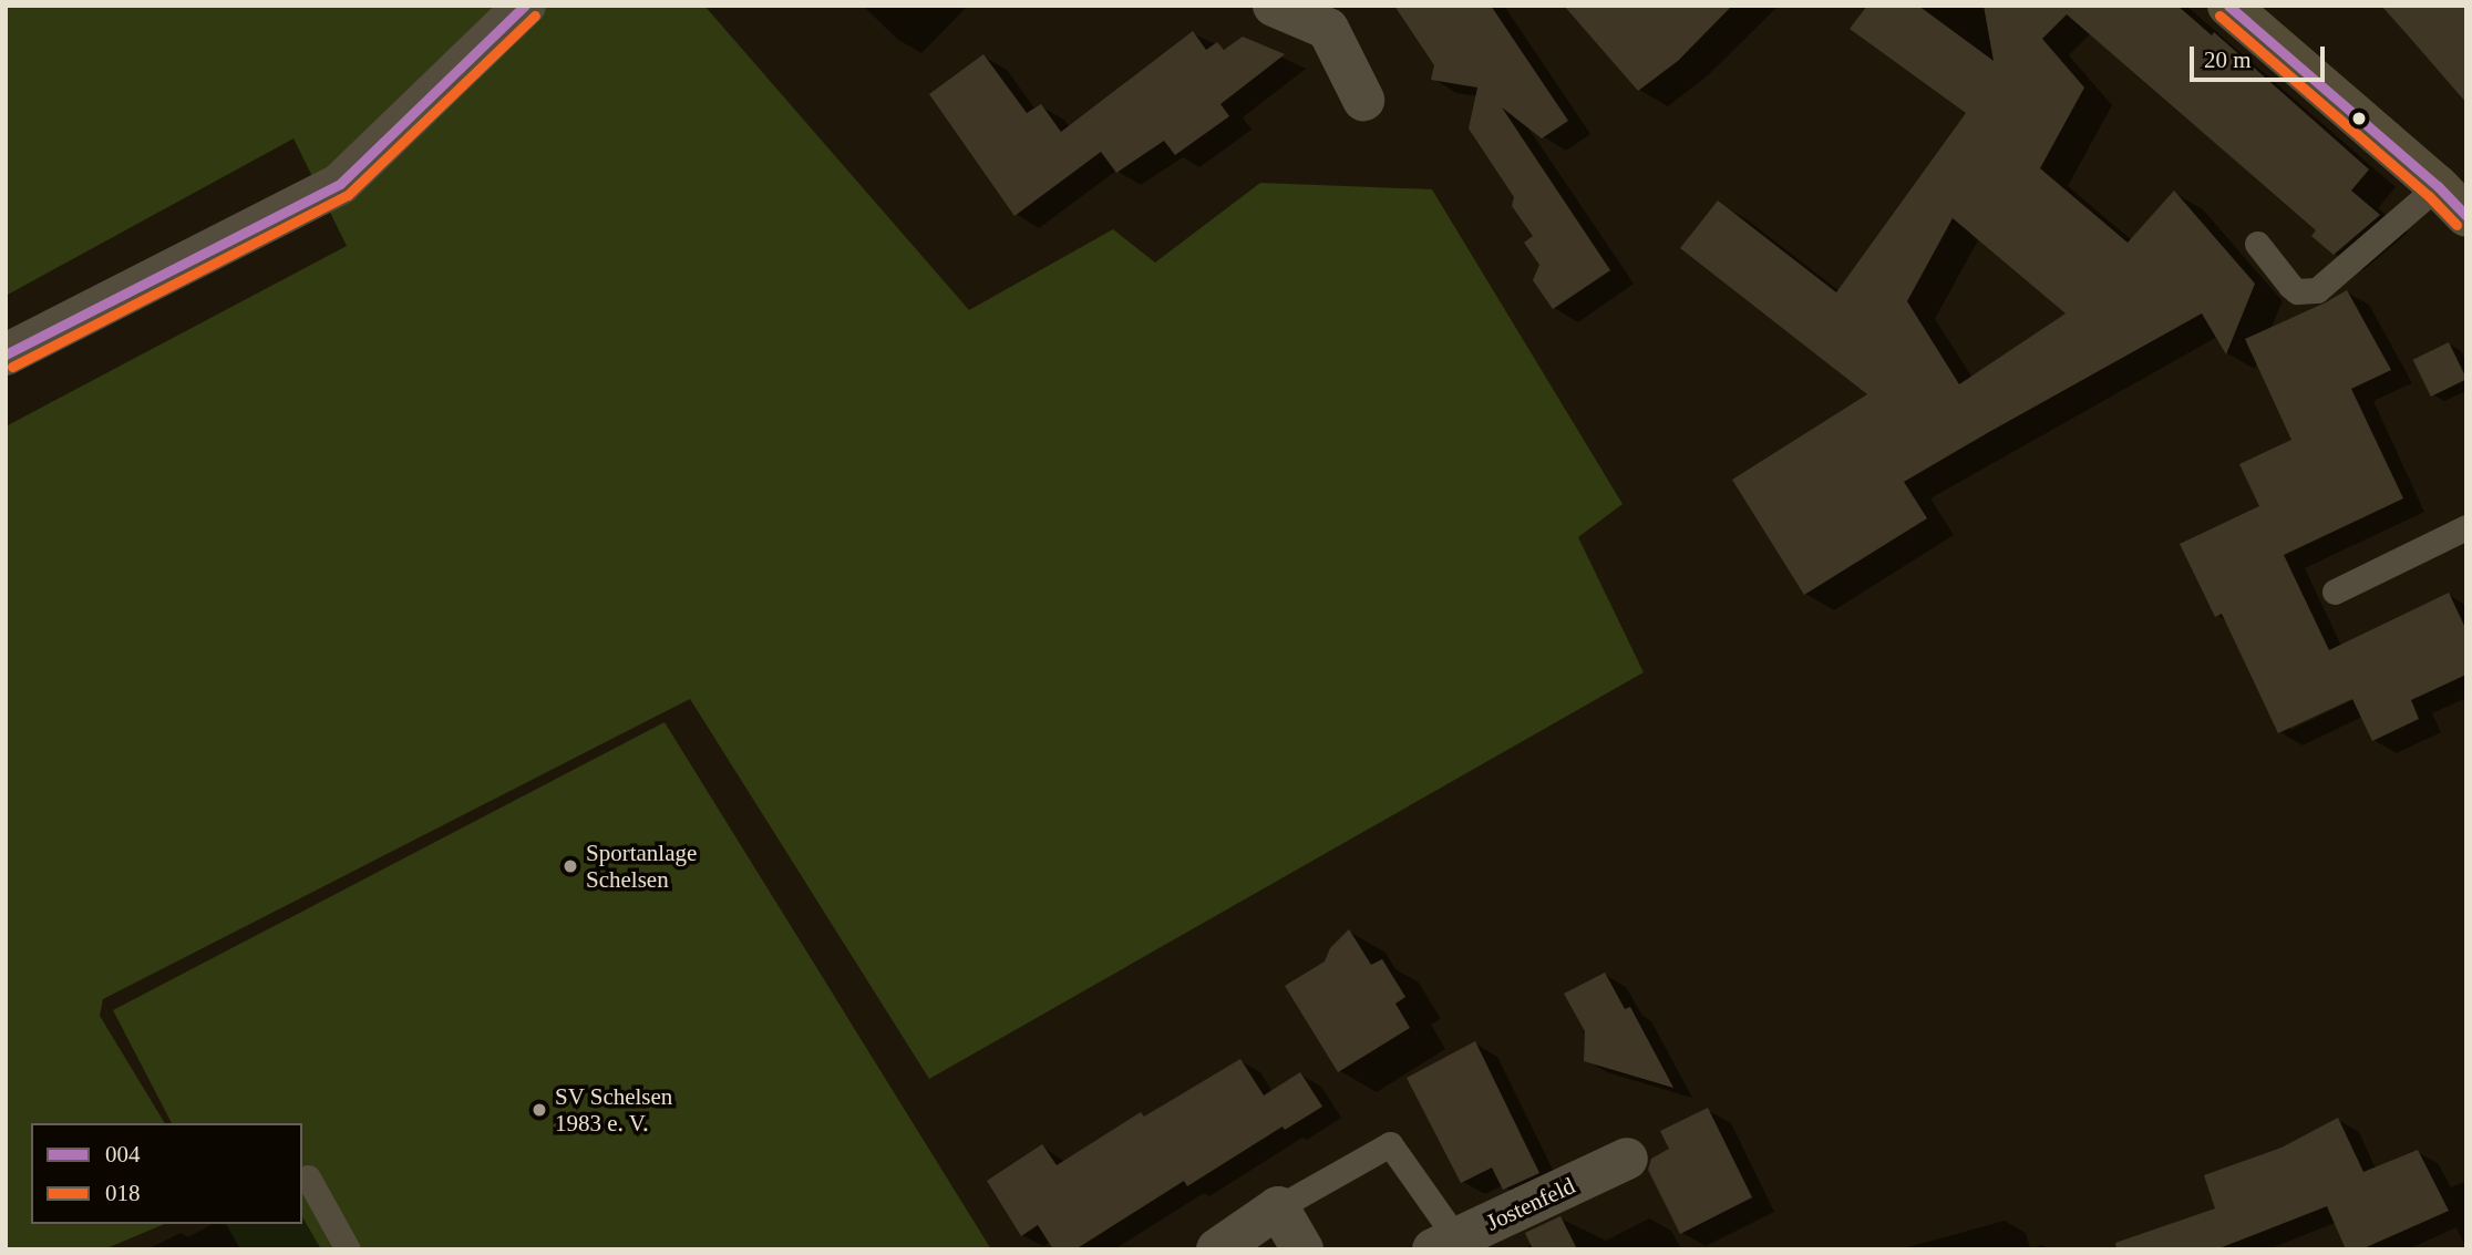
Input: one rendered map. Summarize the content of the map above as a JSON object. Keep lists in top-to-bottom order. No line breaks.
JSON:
{"streets":{"street":["Jostenfeld"]},"places":["Sportanlage Schelsen","SV Schelsen 1983 e. V."],"lines":["transit line 004","transit line 018"],"legend":["004","018"],"scale_bar":"20 m"}
